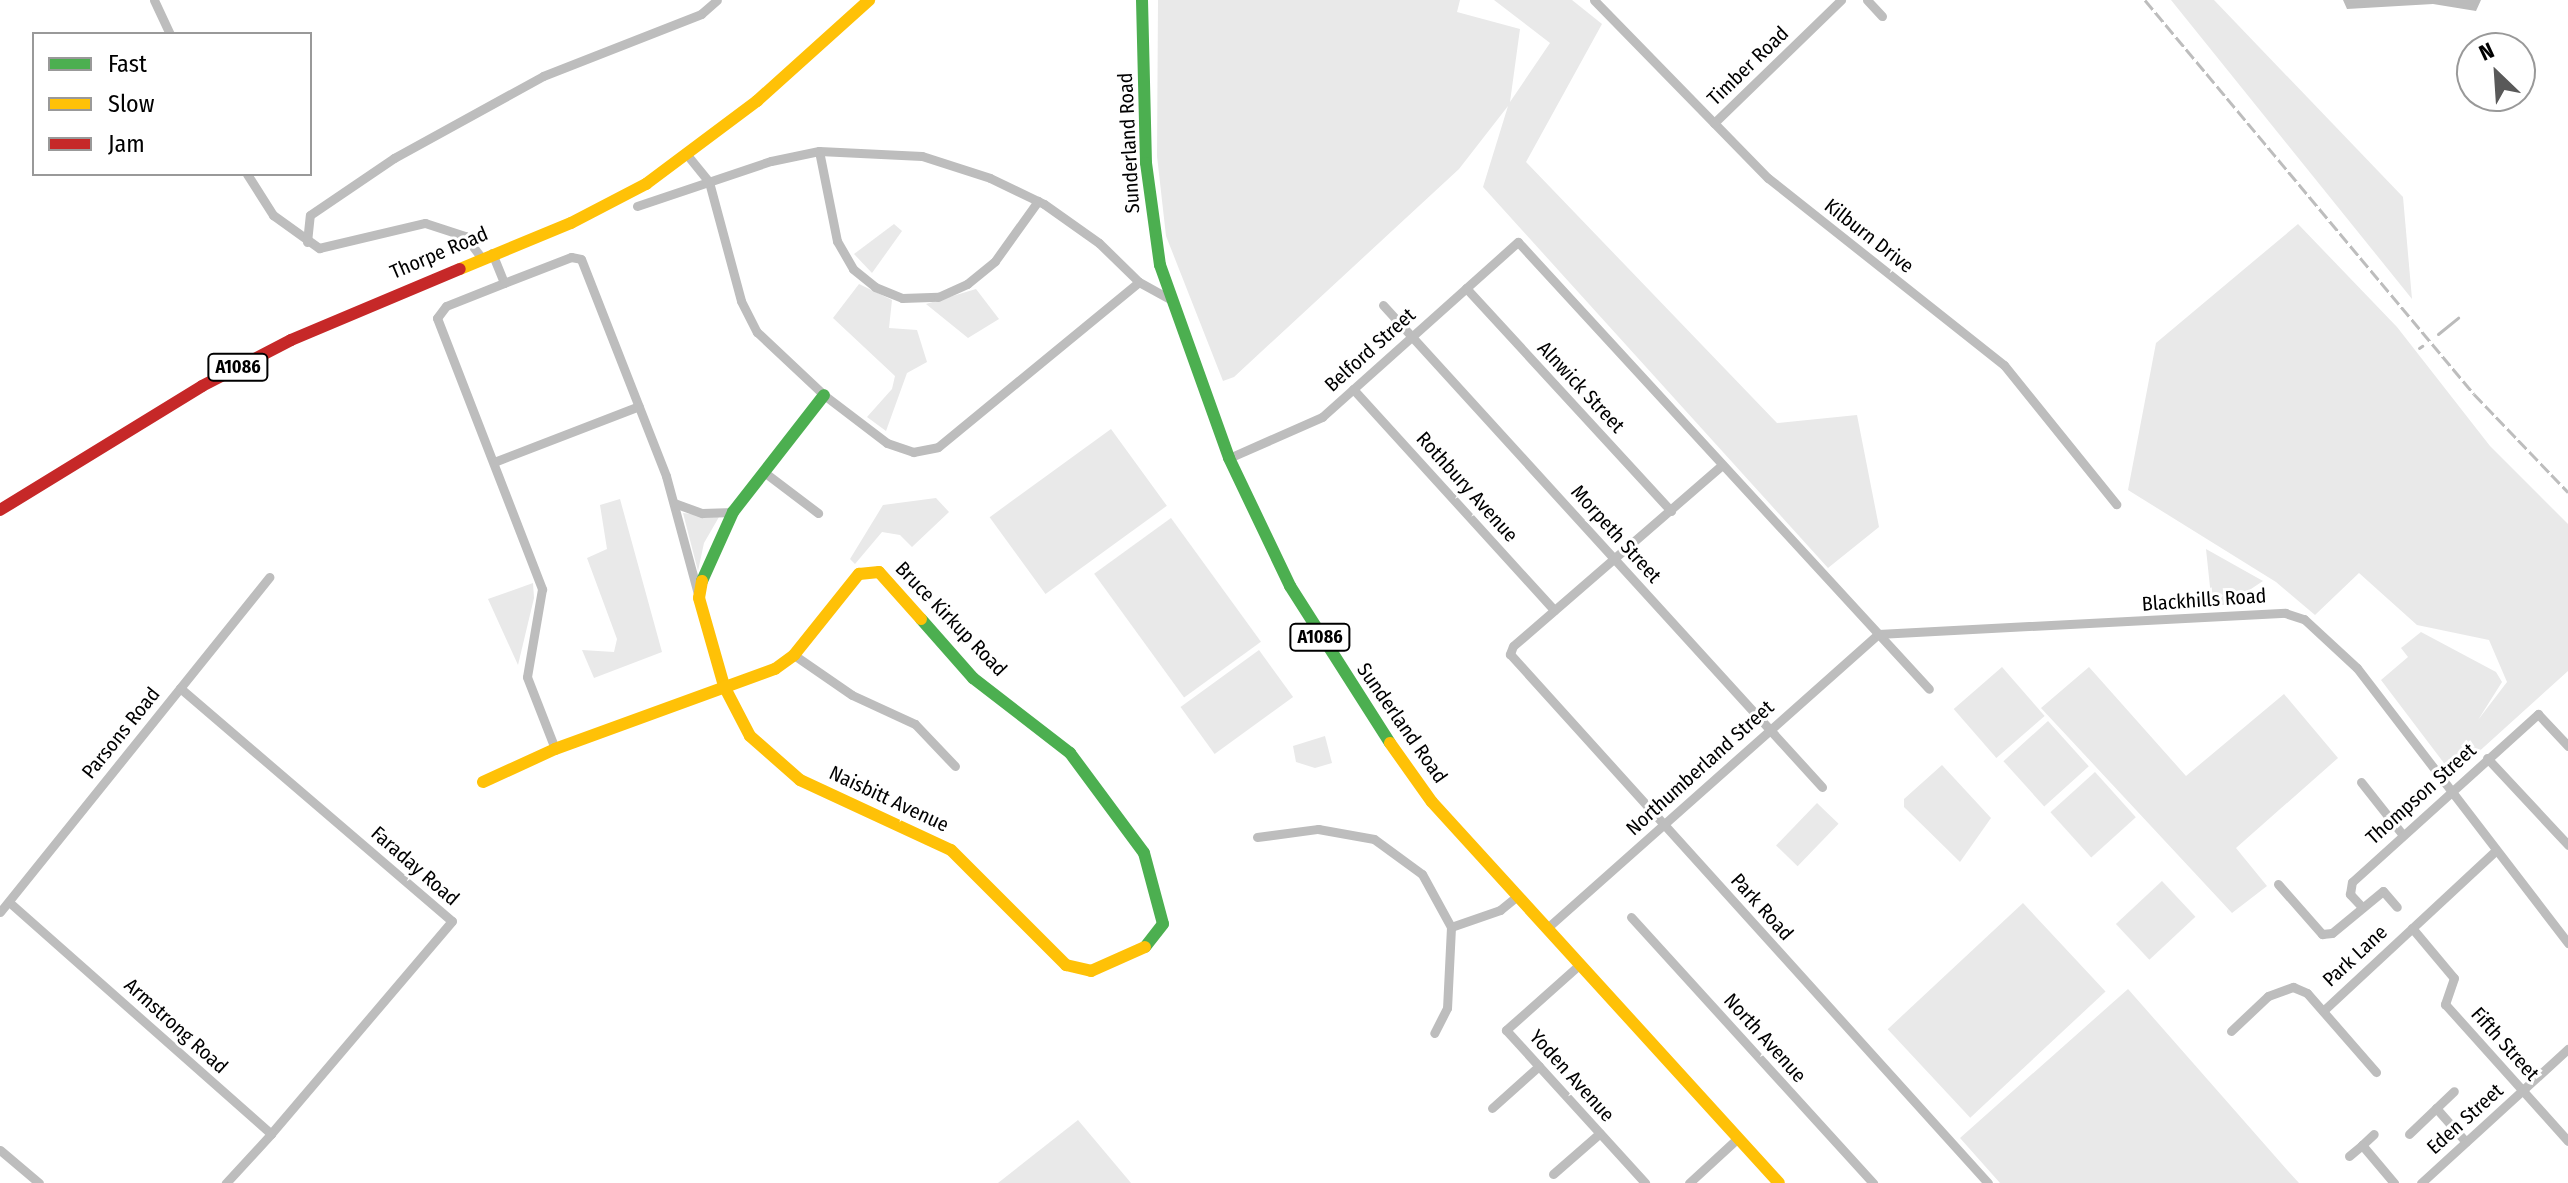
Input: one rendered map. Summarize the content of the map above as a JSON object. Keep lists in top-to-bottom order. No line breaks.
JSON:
{"streets":{"main road":["Sunderland Road","Thorpe Road","A1086","Bruce Kirkup Road","Naisbitt Avenue"],"street":["Timber Road","Kilburn Drive","Belford Street","Alnwick Street","Rothbury Avenue","Morpeth Street","Blackhills Road","Parsons Road","Northumberland Street","Thompson Street","Faraday Road","Park Road","Park Lane","Armstrong Road","North Avenue","Fifth Street","Yoden Avenue","Eden Street"]},"crossings":[["Timber Road","Kilburn Drive"],["Sunderland Road","Belford Street"],["Sunderland Road","Northumberland Street"],["Sunderland Road","Yoden Avenue"],["Belford Street","Alnwick Street"],["Belford Street","Rothbury Avenue"],["Belford Street","Morpeth Street"],["Rothbury Avenue","Park Road"],["Morpeth Street","Northumberland Street"],["Blackhills Road","Northumberland Street"],["Blackhills Road","Thompson Street"],["Blackhills Road","Park Lane"],["Bruce Kirkup Road","Naisbitt Avenue"],["Parsons Road","Faraday Road"],["Parsons Road","Armstrong Road"],["Northumberland Street","Park Road"],["Faraday Road","Armstrong Road"],["Park Lane","Fifth Street"],["Fifth Street","Eden Street"]],"legend":["Fast","Slow","Jam"],"north":"top left"}
